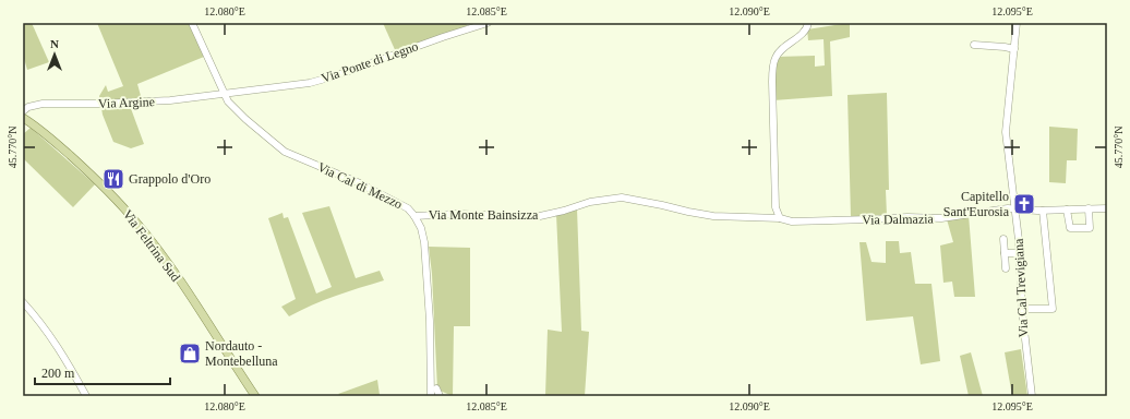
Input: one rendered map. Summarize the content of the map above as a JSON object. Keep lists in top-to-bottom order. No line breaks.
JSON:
{"streets":{"main road":["Via Feltrina Sud"],"street":["Via Ponte di Legno","Via Argine","Via Cal di Mezzo","Via Monte Bainsizza","Via Dalmazia","Via Cal Trevigiana"]},"crossings":[["Via Ponte di Legno","Via Argine"],["Via Ponte di Legno","Via Cal di Mezzo"],["Via Argine","Via Cal di Mezzo"],["Via Cal di Mezzo","Via Monte Bainsizza"],["Via Monte Bainsizza","Via Dalmazia"],["Via Dalmazia","Via Cal Trevigiana"]],"places":{"restaurant":["Grappolo d'Oro"],"church":["Capitello Sant'Eurosia"],"shop":["Nordauto - Montebelluna"]},"scale_bar":"200 m","north":"top","coordinates":["12.080°E","12.085°E","12.090°E","12.095°E","45.770°N"]}
